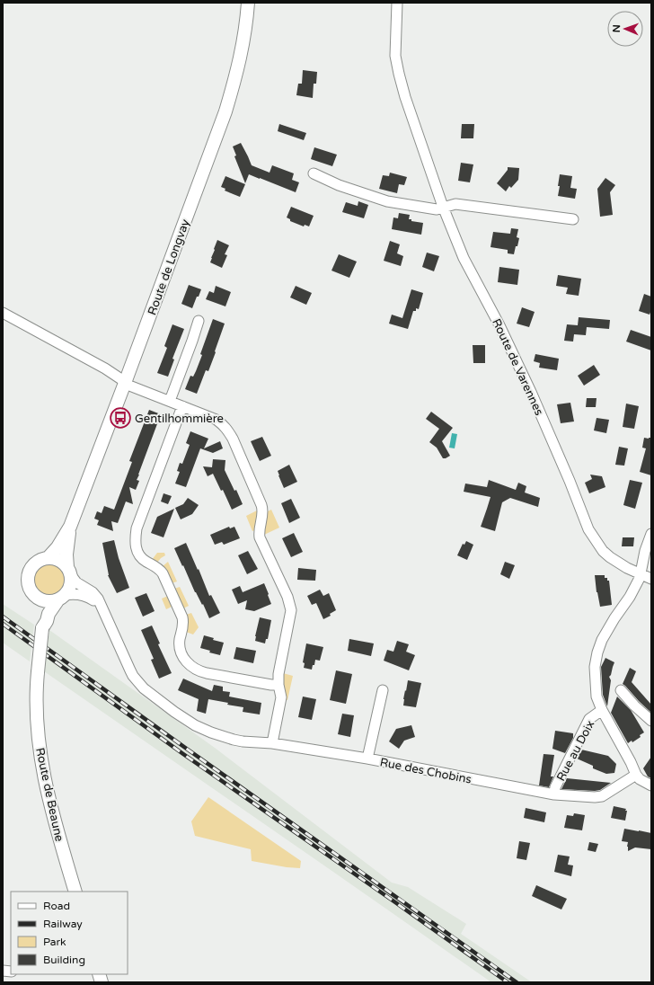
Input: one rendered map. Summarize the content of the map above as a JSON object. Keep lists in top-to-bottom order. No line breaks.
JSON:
{"streets":{"street":["Route de Longvay","Route de Varennes","Rue au Doix","Rue des Chobins","Route de Beaune"]},"crossings":[["Route de Longvay","Rue des Chobins"],["Rue au Doix","Rue des Chobins"]],"places":{"bus stop":["Gentilhommière"]},"legend":["Road","Railway","Park","Building"],"north":"left"}
